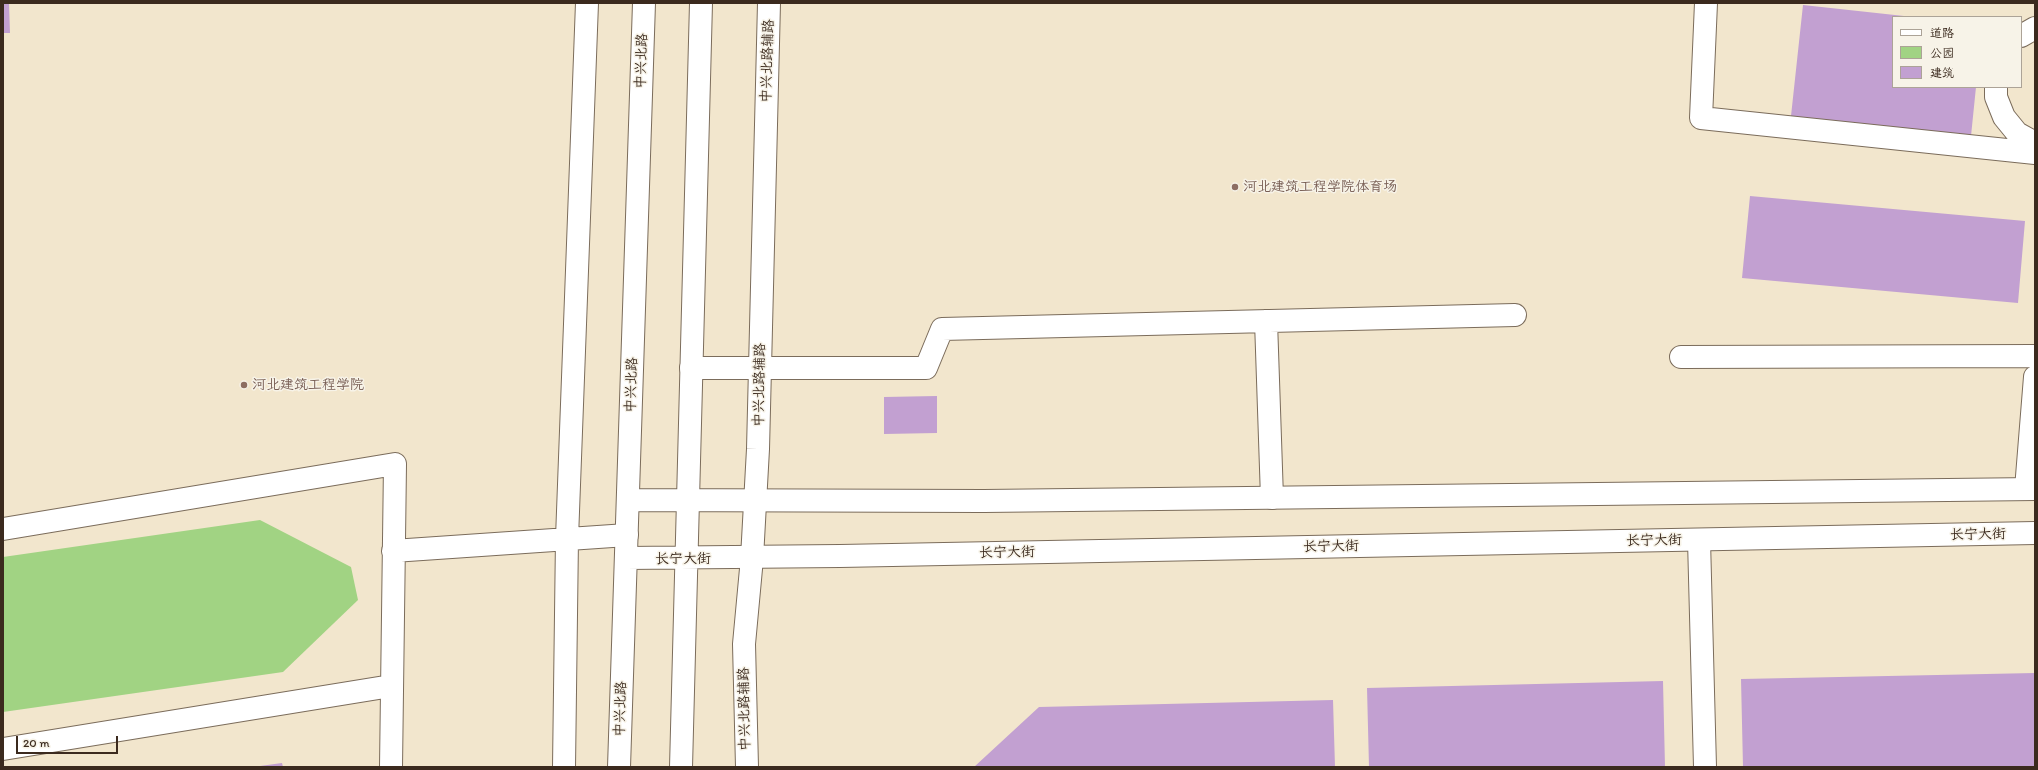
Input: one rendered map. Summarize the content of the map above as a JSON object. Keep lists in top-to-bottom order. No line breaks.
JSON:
{"streets":{"main road":["中兴北路","中兴北路辅路","长宁大街"]},"crossings":[["中兴北路","长宁大街"],["中兴北路辅路","长宁大街"]],"places":["河北建筑工程学院体育场","河北建筑工程学院"],"legend":["道路","公园","建筑"],"scale_bar":"20 m"}
